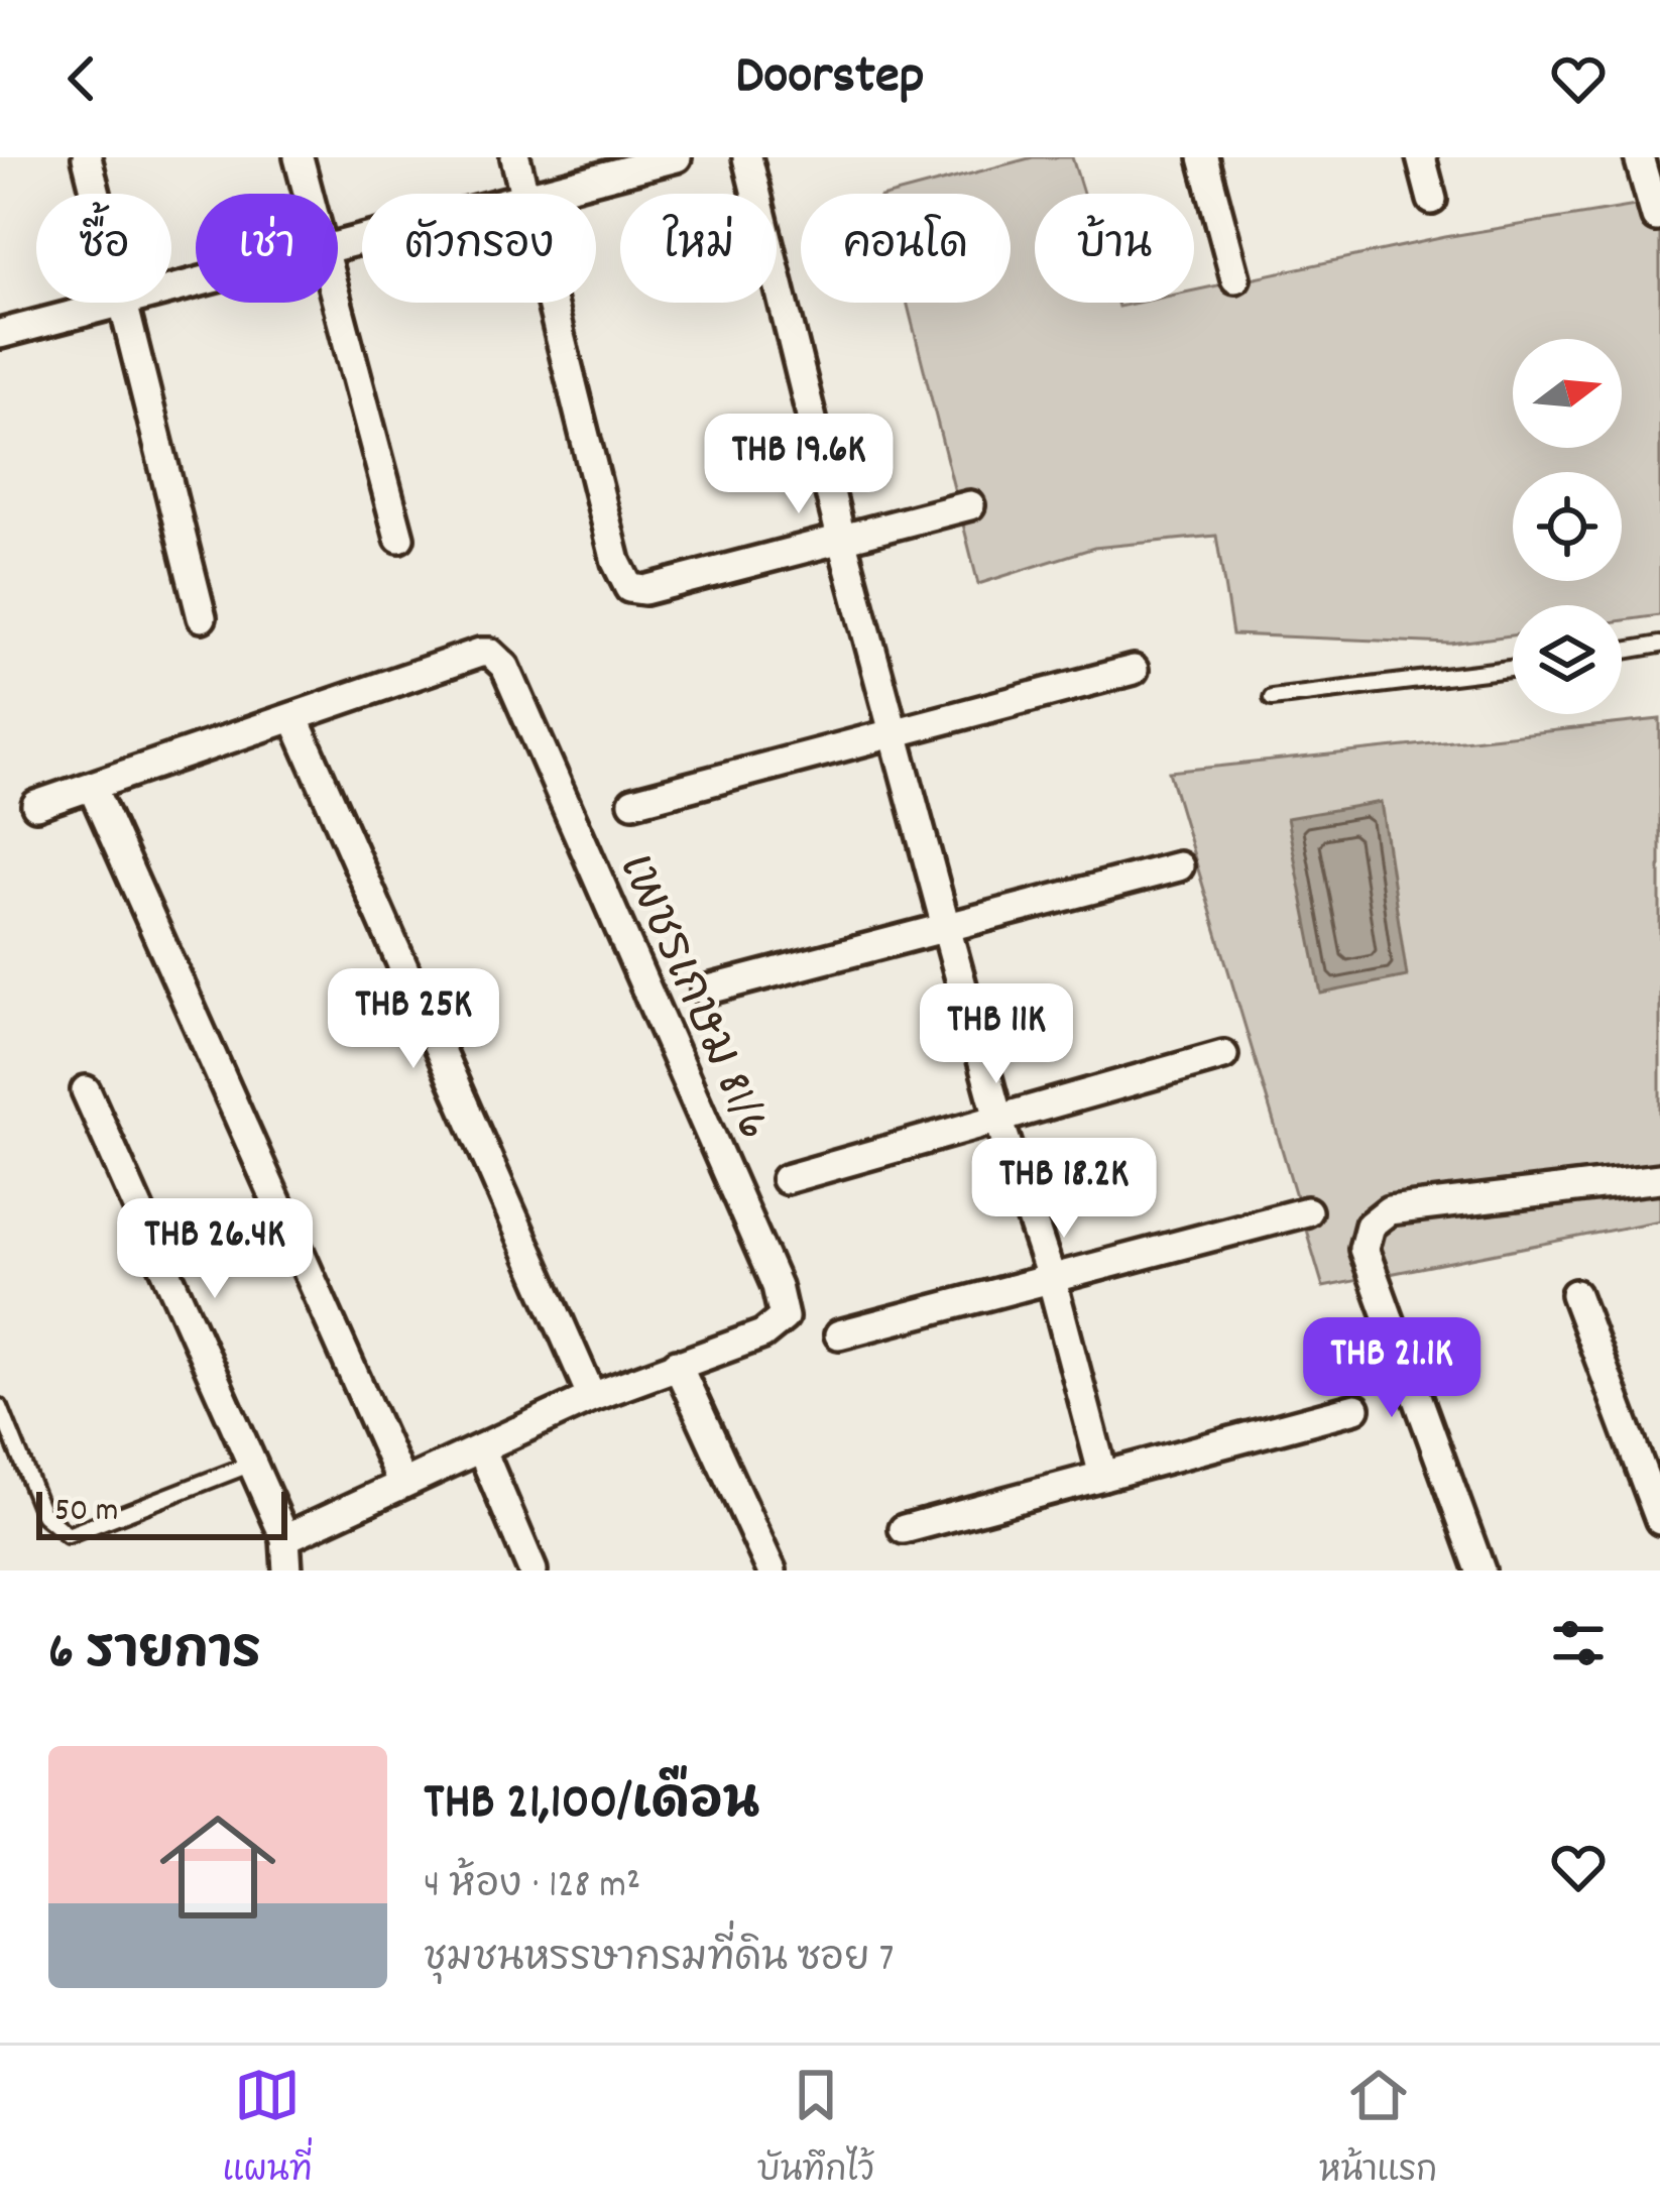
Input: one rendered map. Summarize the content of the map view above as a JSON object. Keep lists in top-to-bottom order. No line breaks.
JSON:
{"streets":{"street":["เพชรเกษม 81/6"]},"scale_bar":"50 m","north":"right","page":{"header":"Doorstep","chip":["ซื้อ","เช่า","ตัวกรอง","ใหม่","คอนโด","บ้าน"],"price":["THB 19.6K","THB 25K","THB 11K","THB 18.2K","THB 26.4K","THB 21.1K"],"scale":"50 m","heading":"6 รายการ","list":[{"name":"THB 21,100/เดือน","note":"4 ห้อง · 128 m² · ชุมชนหรรษากรมที่ดิน ซอย 7"}],"tabs":["แผนที่","บันทึกไว้","หน้าแรก"]}}
